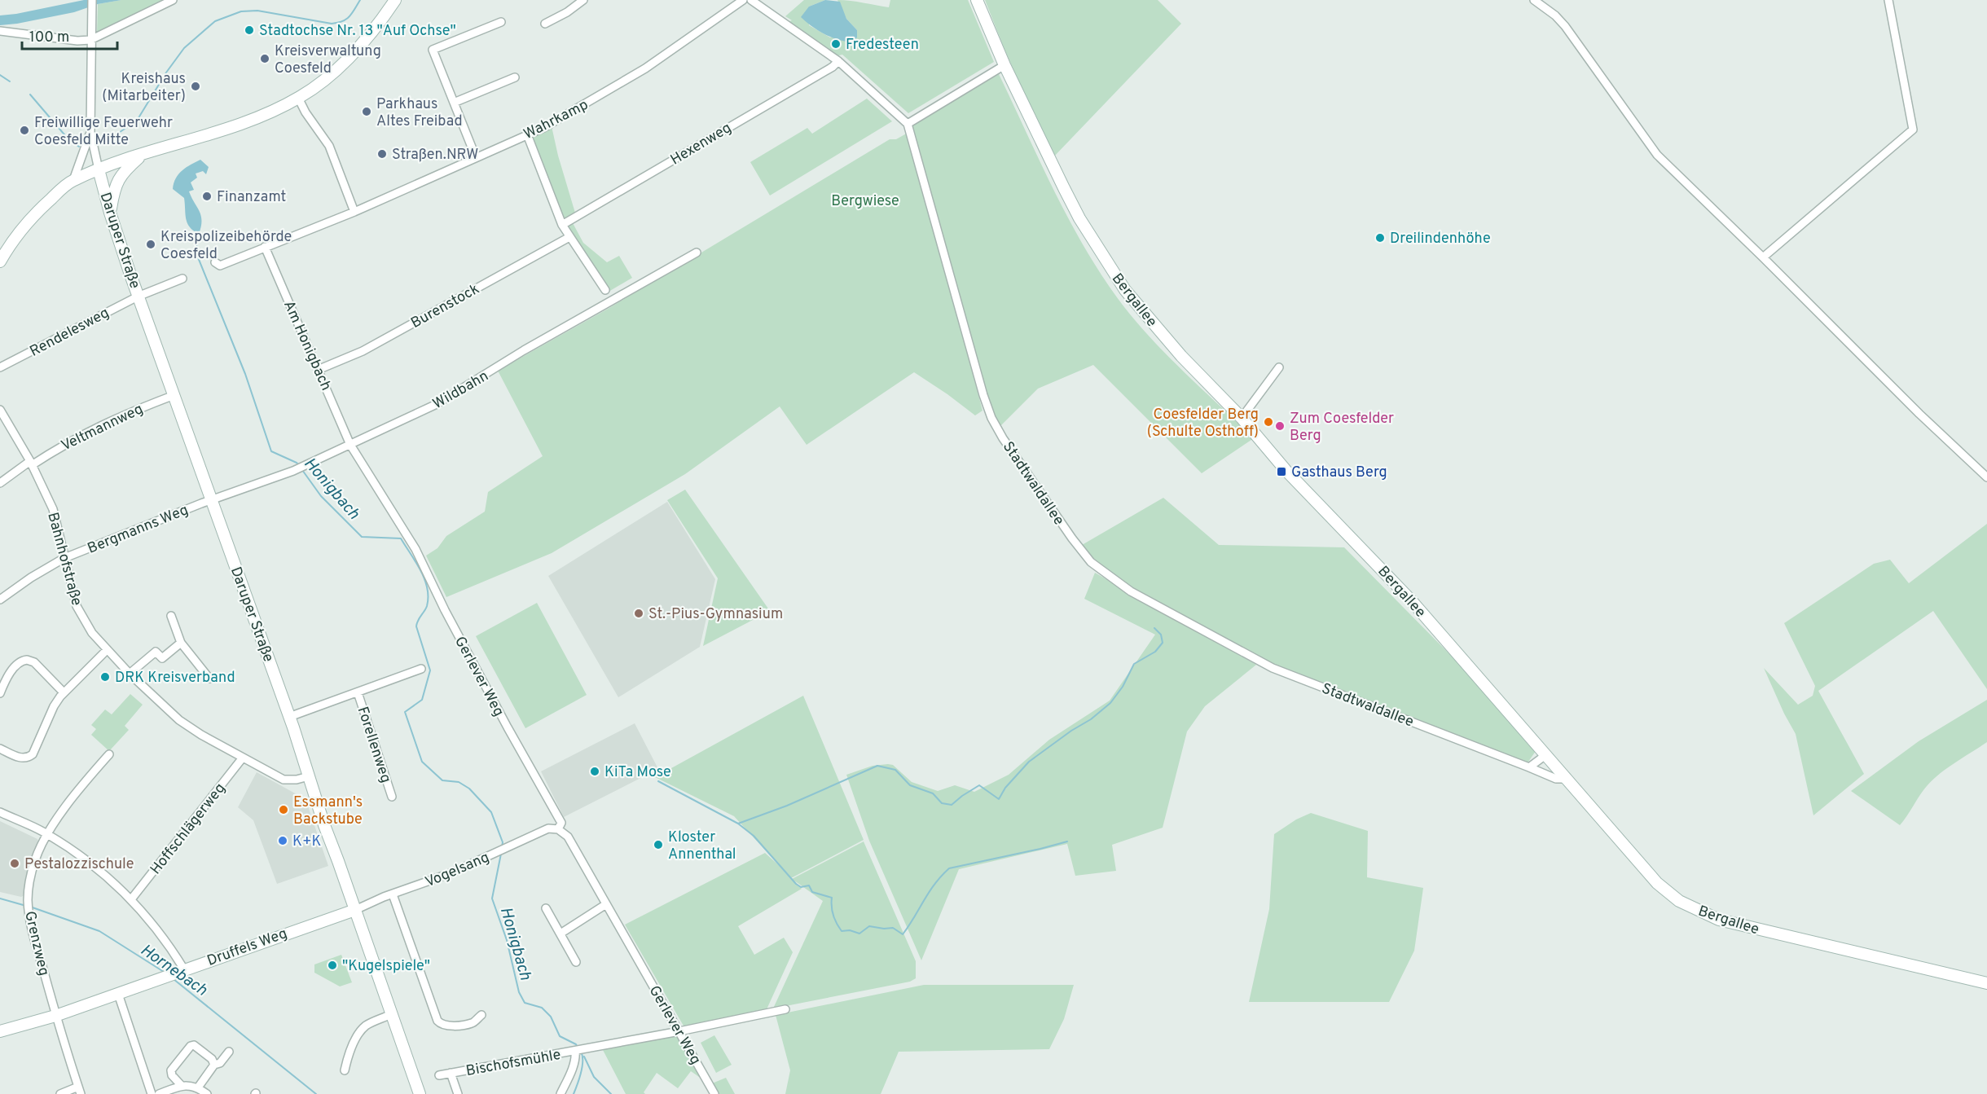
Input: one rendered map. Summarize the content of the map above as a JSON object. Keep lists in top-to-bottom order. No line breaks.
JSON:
{"streets":{"street":["Wahrkamp","Hexenweg","Daruper Straße","Bergallee","Burenstock","Rendelesweg","Am Honigbach","Wildbahn","Veltmannweg","Stadtwaldallee","Bergmanns Weg","Bahnhofstraße","Gerlever Weg","Forellenweg","Hoffschlägerweg","Vogelsang","Grenzweg","Druffels Weg","Bischofsmühle"]},"crossings":[["Wahrkamp","Am Honigbach"],["Daruper Straße","Rendelesweg"],["Daruper Straße","Wildbahn"],["Daruper Straße","Veltmannweg"],["Daruper Straße","Bergmanns Weg"],["Daruper Straße","Bahnhofstraße"],["Daruper Straße","Forellenweg"],["Daruper Straße","Vogelsang"],["Daruper Straße","Druffels Weg"],["Bergallee","Stadtwaldallee"],["Burenstock","Am Honigbach"],["Am Honigbach","Wildbahn"],["Am Honigbach","Gerlever Weg"],["Wildbahn","Bergmanns Weg"],["Wildbahn","Gerlever Weg"],["Veltmannweg","Bahnhofstraße"],["Bergmanns Weg","Bahnhofstraße"],["Bahnhofstraße","Hoffschlägerweg"],["Gerlever Weg","Vogelsang"],["Gerlever Weg","Bischofsmühle"],["Vogelsang","Druffels Weg"],["Grenzweg","Druffels Weg"]],"water":["Honigbach","Hornebach"],"parks":["Bergwiese"],"places":{"other":["Stadtochse Nr. 13 \"Auf Ochse\"","Fredesteen","Kreisverwaltung Coesfeld","Kreishaus (Mitarbeiter)","Parkhaus Altes Freibad","Freiwillige Feuerwehr Coesfeld Mitte","Straßen.NRW","Finanzamt","Dreilindenhöhe","Kreispolizeibehörde Coesfeld","Coesfelder Berg (Schulte Osthoff)","Zum Coesfelder Berg","St.-Pius-Gymnasium","DRK Kreisverband","KiTa Mose","Essmann's Backstube","K+K","Kloster Annenthal","Pestalozzischule","\"Kugelspiele\""],"transit":["Gasthaus Berg"]},"scale_bar":"100 m"}
